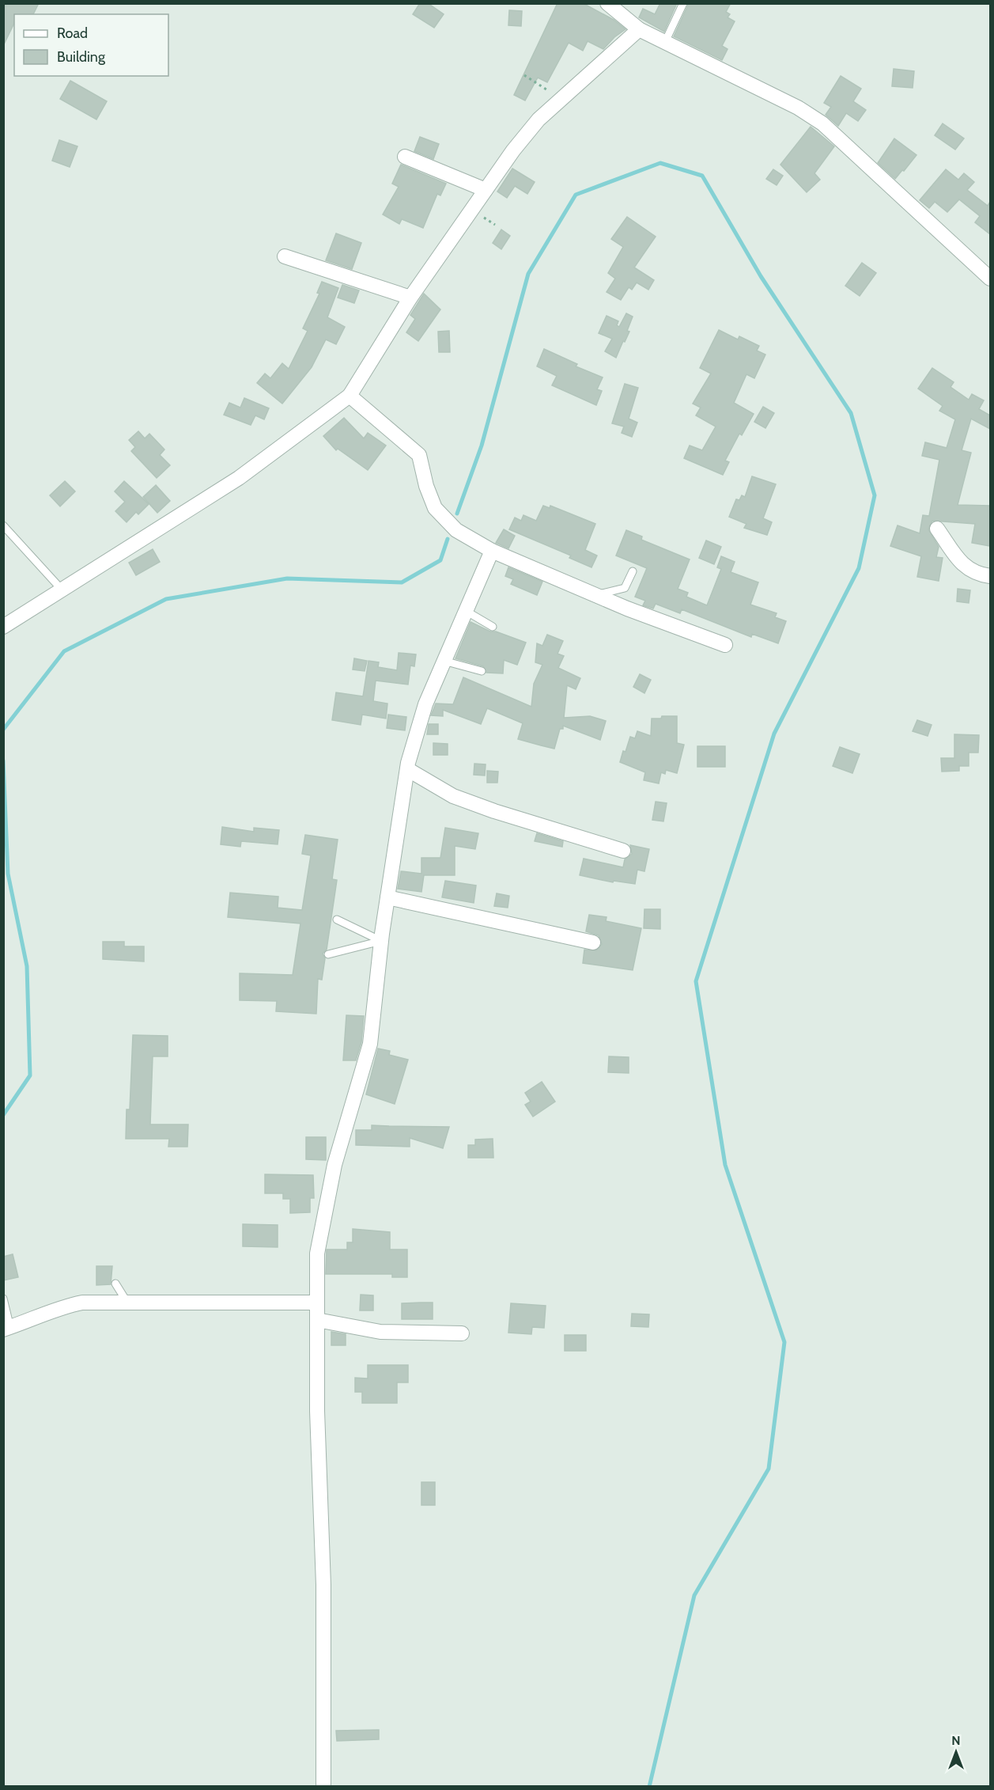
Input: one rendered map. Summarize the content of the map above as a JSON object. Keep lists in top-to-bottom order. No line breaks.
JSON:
{"legend":["Road","Building"],"north":"top"}
